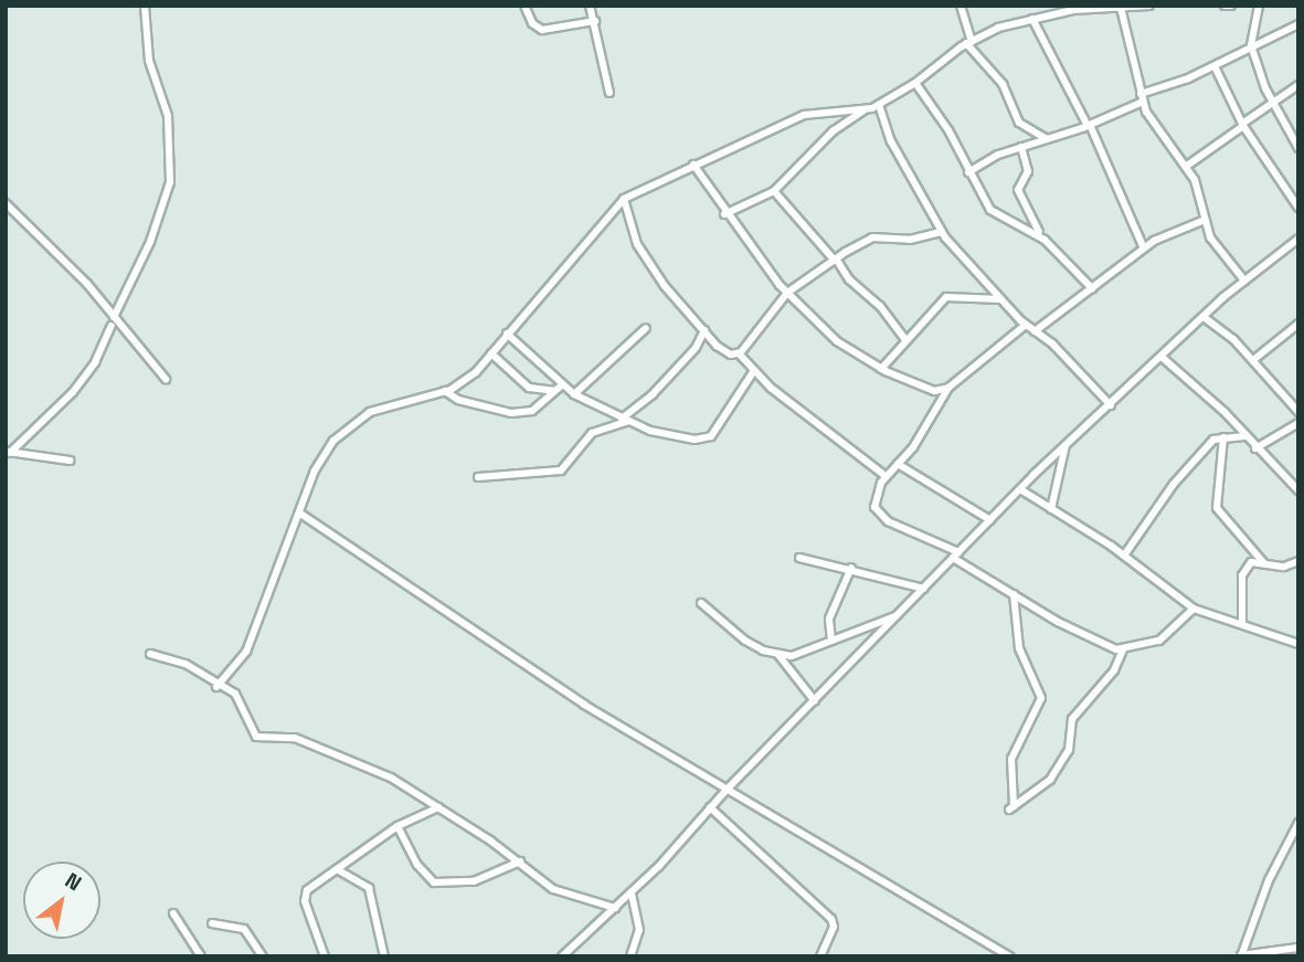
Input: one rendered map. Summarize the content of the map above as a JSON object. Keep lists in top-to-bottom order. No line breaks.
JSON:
{"north":"top right"}
